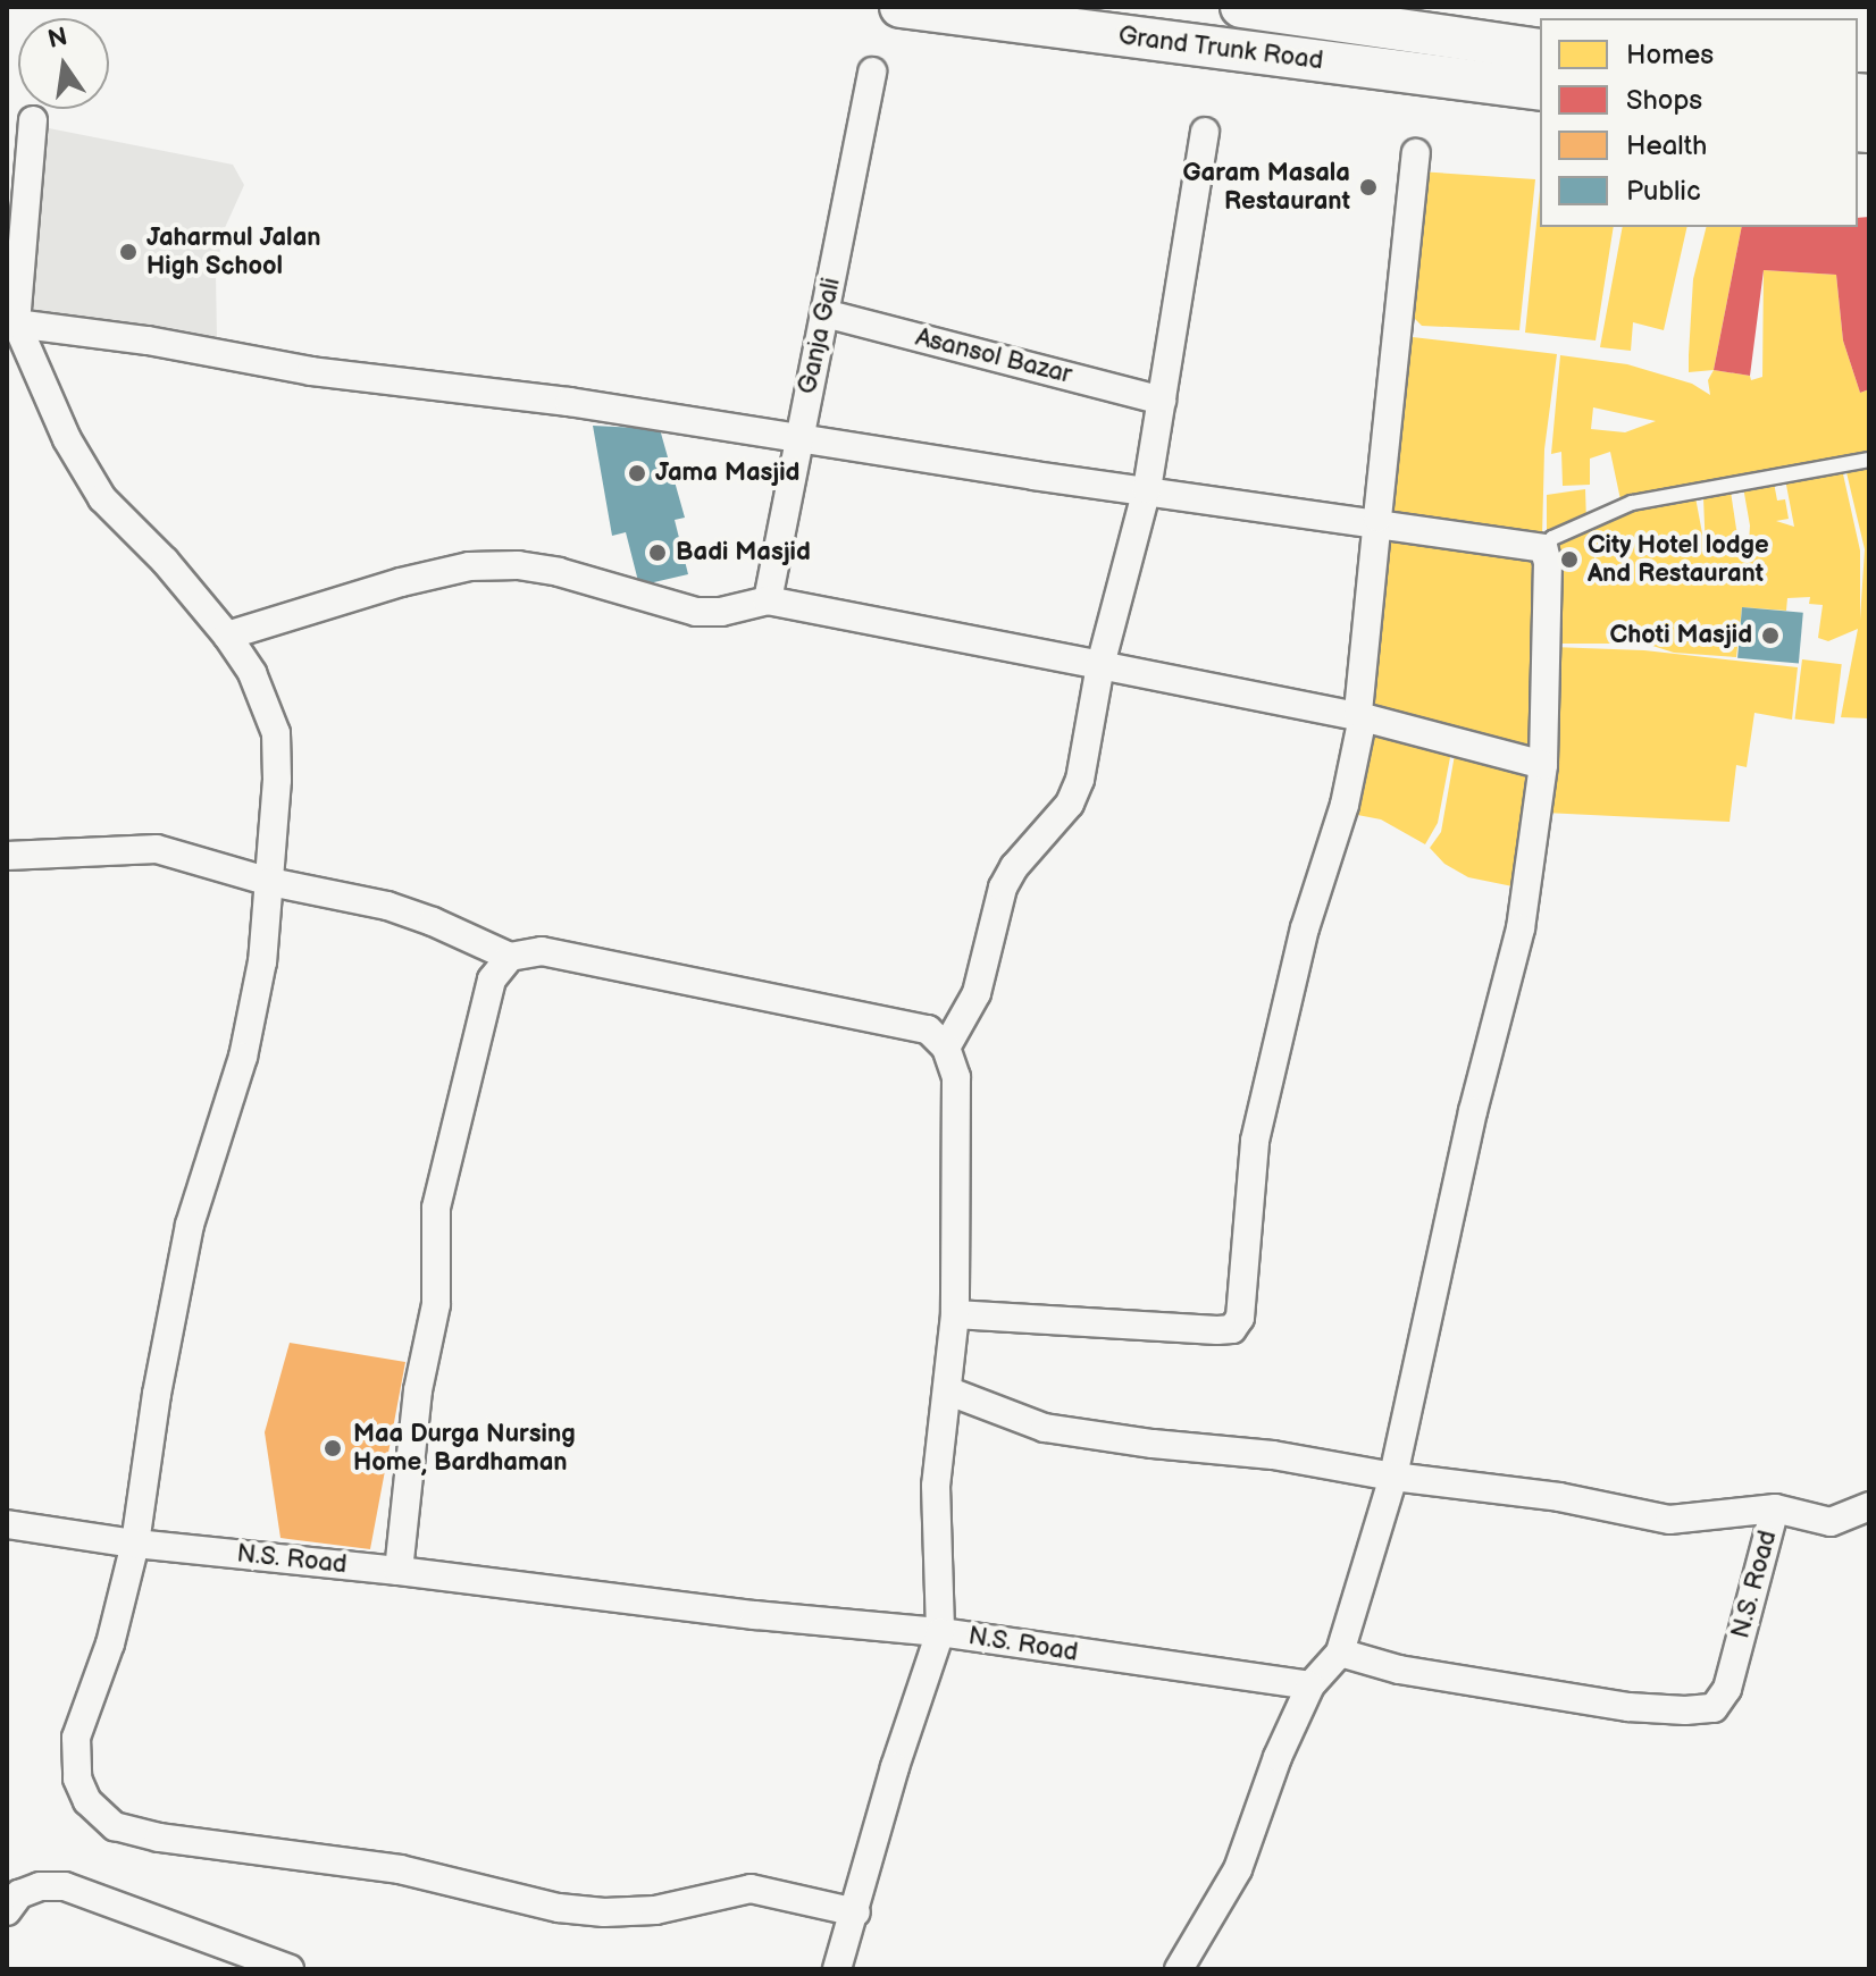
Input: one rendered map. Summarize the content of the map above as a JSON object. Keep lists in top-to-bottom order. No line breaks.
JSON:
{"streets":{"main road":["Grand Trunk Road"],"street":["Ganja Gali","Asansol Bazar","N.S. Road"]},"crossings":[["Ganja Gali","Asansol Bazar"]],"places":["Garam Masala Restaurant","Jaharmul Jalan High School","Jama Masjid","Badi Masjid","City Hotel lodge And Restaurant","Choti Masjid","Maa Durga Nursing Home, Bardhaman"],"legend":["Homes","Shops","Health","Public"],"north":"top"}
